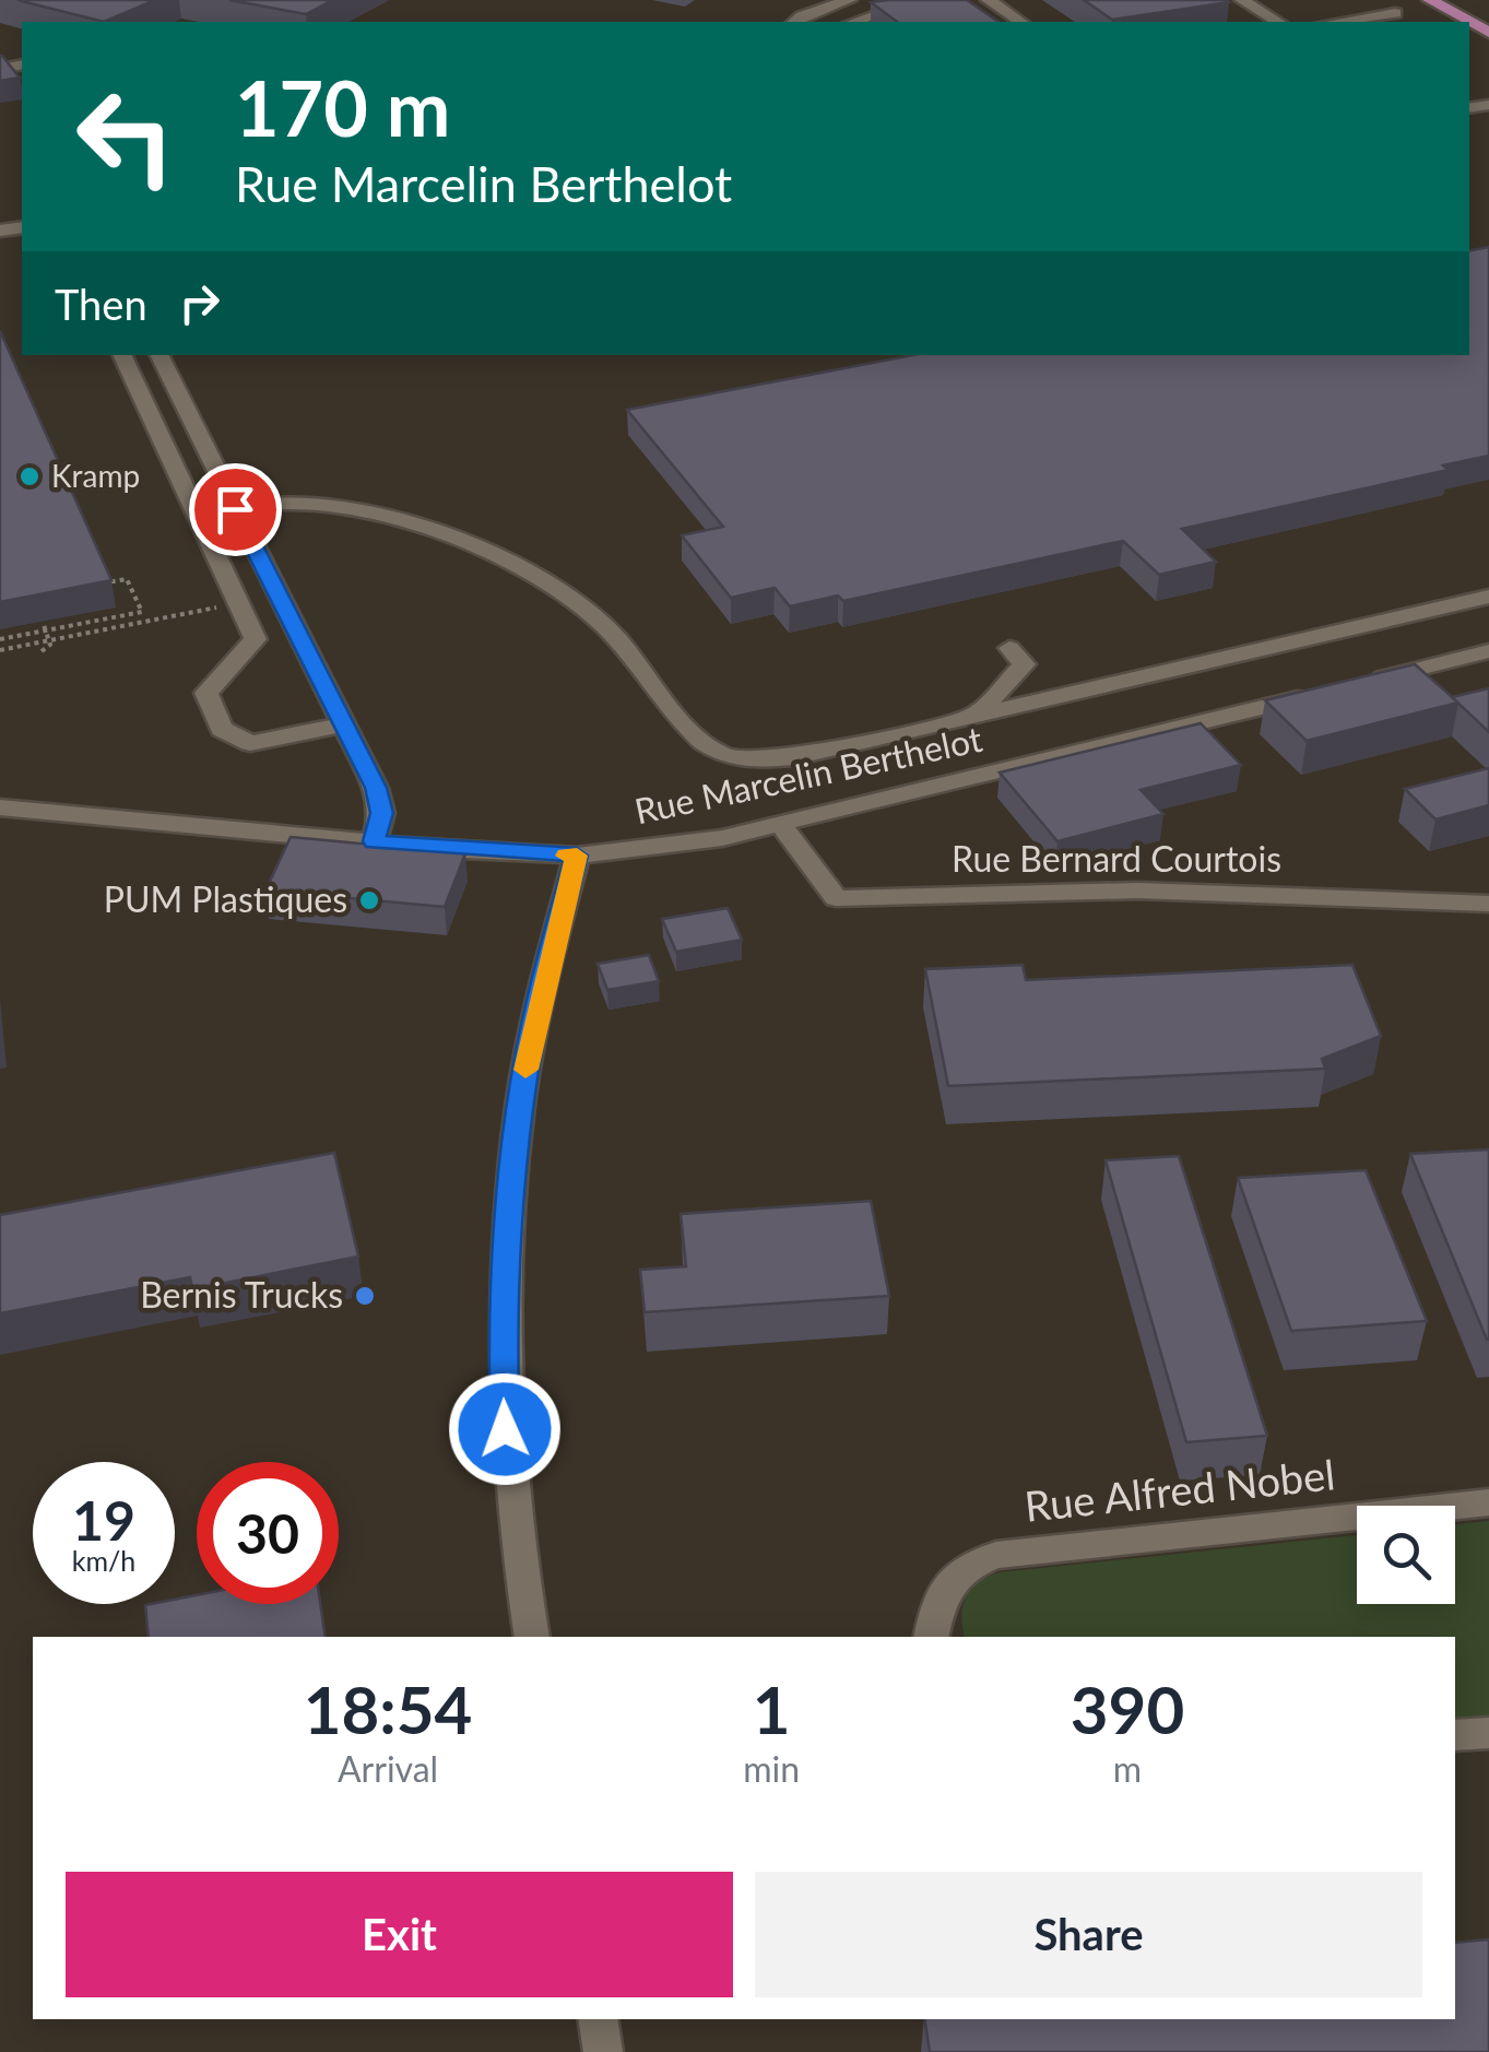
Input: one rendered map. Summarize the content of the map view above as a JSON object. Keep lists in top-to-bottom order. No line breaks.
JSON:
{"streets":{"street":["Rue Marcelin Berthelot","Rue Bernard Courtois","Rue Alfred Nobel"]},"crossings":[["Rue Marcelin Berthelot","Rue Bernard Courtois"]],"places":["Kramp","PUM Plastiques","Bernis Trucks"],"page":{"turn":["170 m","Rue Marcelin Berthelot"],"then":"Then","speed":"19 km/h","limit":"30","eta":["18:54","Arrival","1","min","390","m"],"buttons":["Exit","Share"]}}
